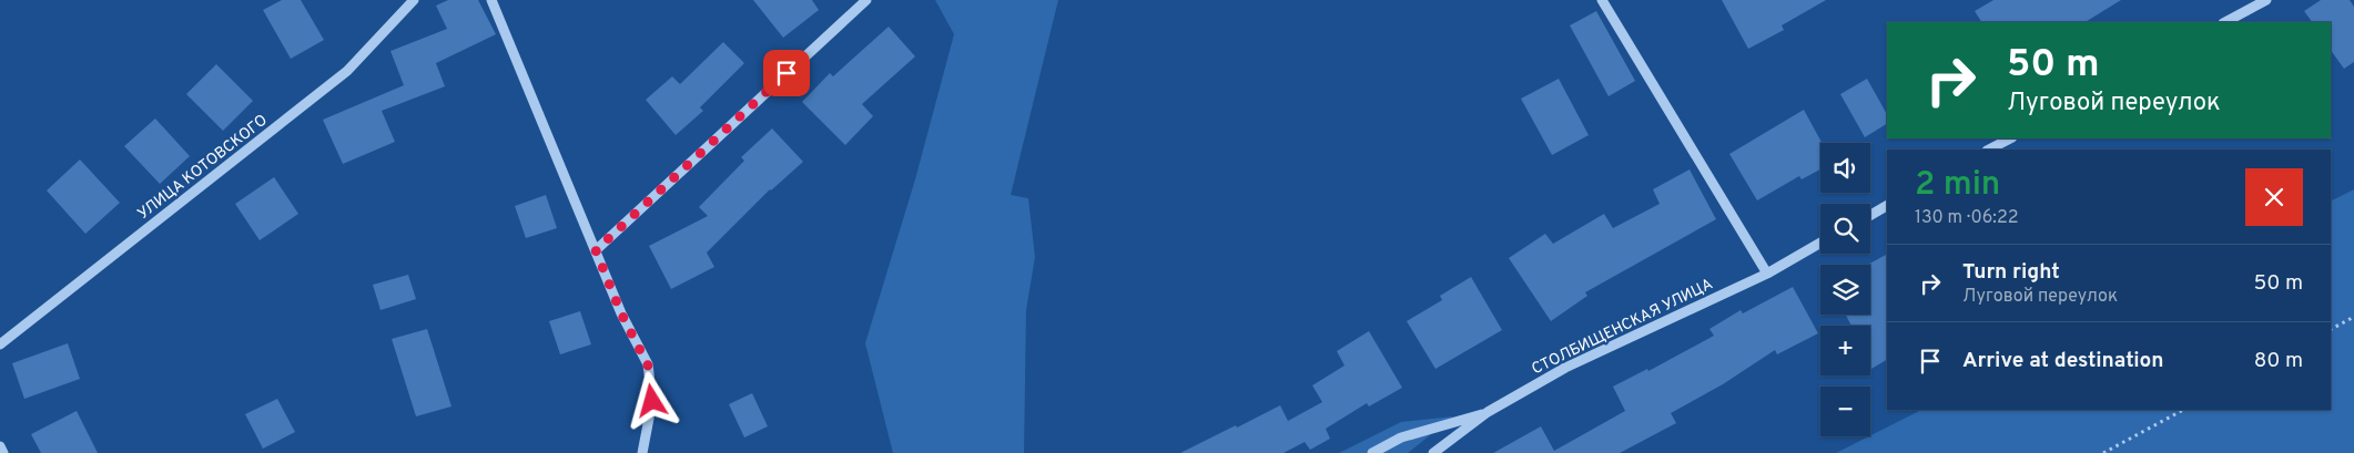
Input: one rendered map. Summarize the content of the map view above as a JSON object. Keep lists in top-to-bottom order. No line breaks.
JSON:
{"streets":{"street":["УЛИЦА КОТОВСКОГО","СТОЛБИЩЕНСКАЯ УЛИЦА"]},"page":{"turn":["50 m","Луговой переулок"],"map_buttons":["+","−"],"heading":["2 min","130 m · 06:22"],"list":[{"name":"Turn right","note":"Луговой переулок","value":"50 m"},{"name":"Arrive at destination","value":"80 m"}]}}
